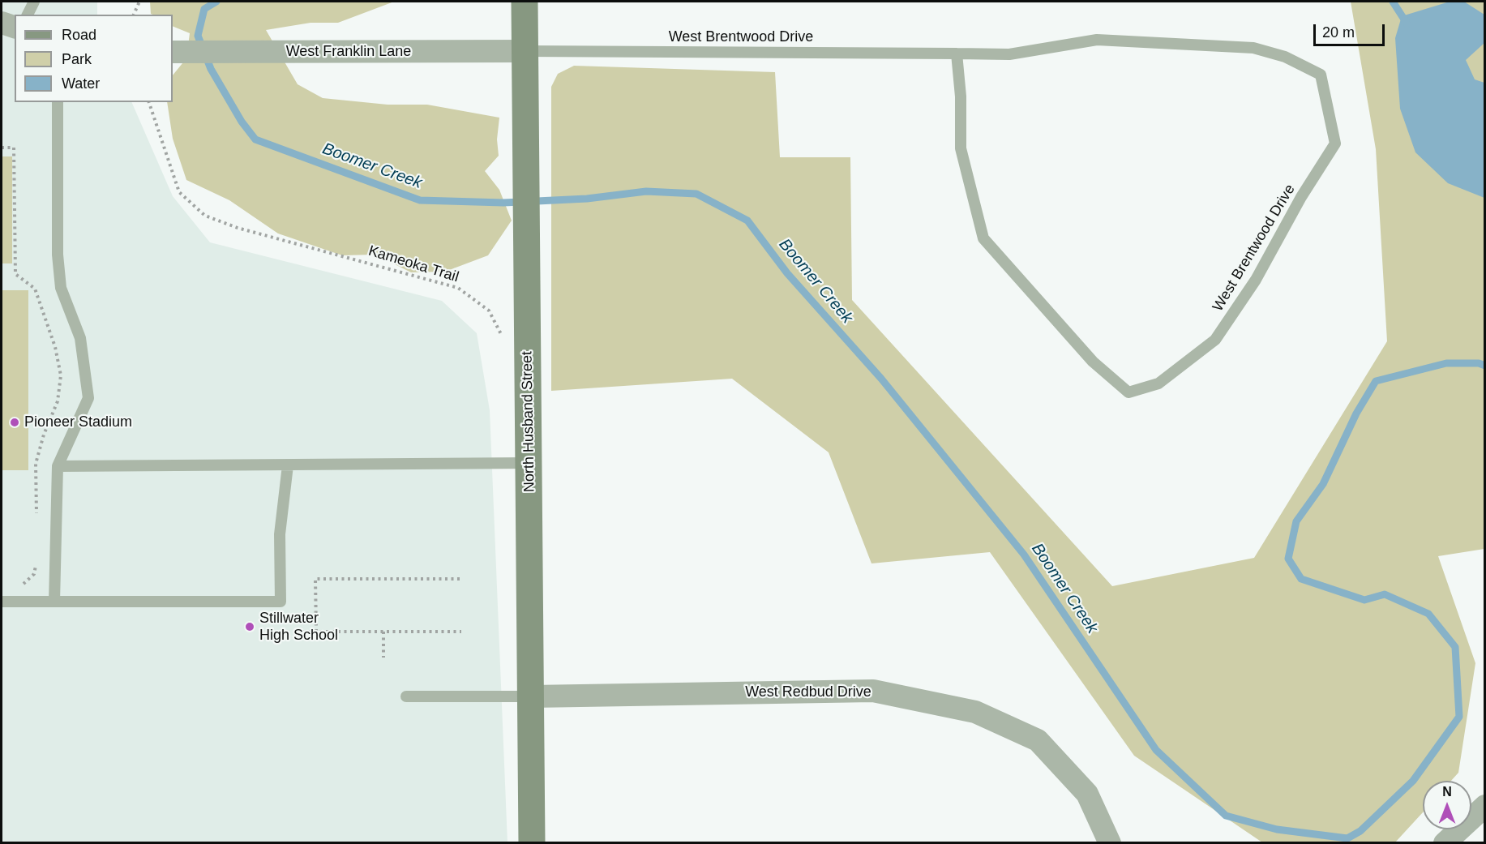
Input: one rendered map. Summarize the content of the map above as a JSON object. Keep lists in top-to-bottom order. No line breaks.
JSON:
{"streets":{"street":["West Franklin Lane","North Husband Street","West Redbud Drive"],"lane":["West Brentwood Drive"],"path":["Kameoka Trail"]},"crossings":[["West Brentwood Drive","West Franklin Lane"],["West Brentwood Drive","North Husband Street"],["West Franklin Lane","North Husband Street"],["North Husband Street","West Redbud Drive"]],"water":["Boomer Creek"],"places":["Pioneer Stadium","Stillwater High School"],"legend":["Road","Park","Water"],"scale_bar":"20 m","north":"top"}
